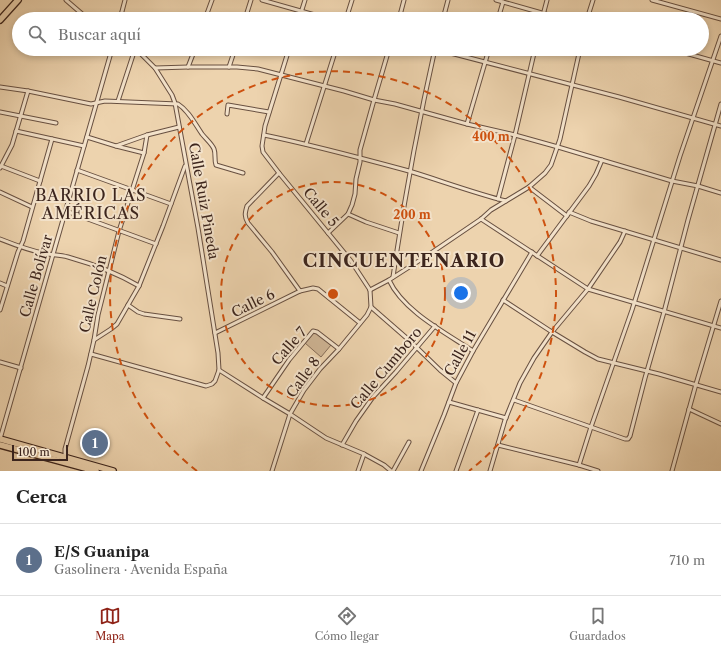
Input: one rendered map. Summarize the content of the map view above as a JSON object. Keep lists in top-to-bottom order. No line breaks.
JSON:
{"streets":{"street":["Calle Ruiz Pineda","Calle 5","Calle Bolívar","Calle Colón","Calle 6","Calle 7","Calle 11","Calle Cumboro","Calle 8"]},"crossings":[["Calle Ruiz Pineda","Calle 6"],["Calle 6","Calle 8"],["Calle 7","Calle 8"]],"districts":["BARRIO LAS AMÉRICAS","CINCUENTENARIO"],"scale_bar":"100 m","page":{"search":"Buscar aquí","pins":"1","scale":"100 m","heading":"Cerca","list":[{"mark":"1","name":"E/S Guanipa","note":"Gasolinera · Avenida España","value":"710 m"}],"nav":["Mapa","Cómo llegar","Guardados"]},"rings":["400 m","200 m"]}
